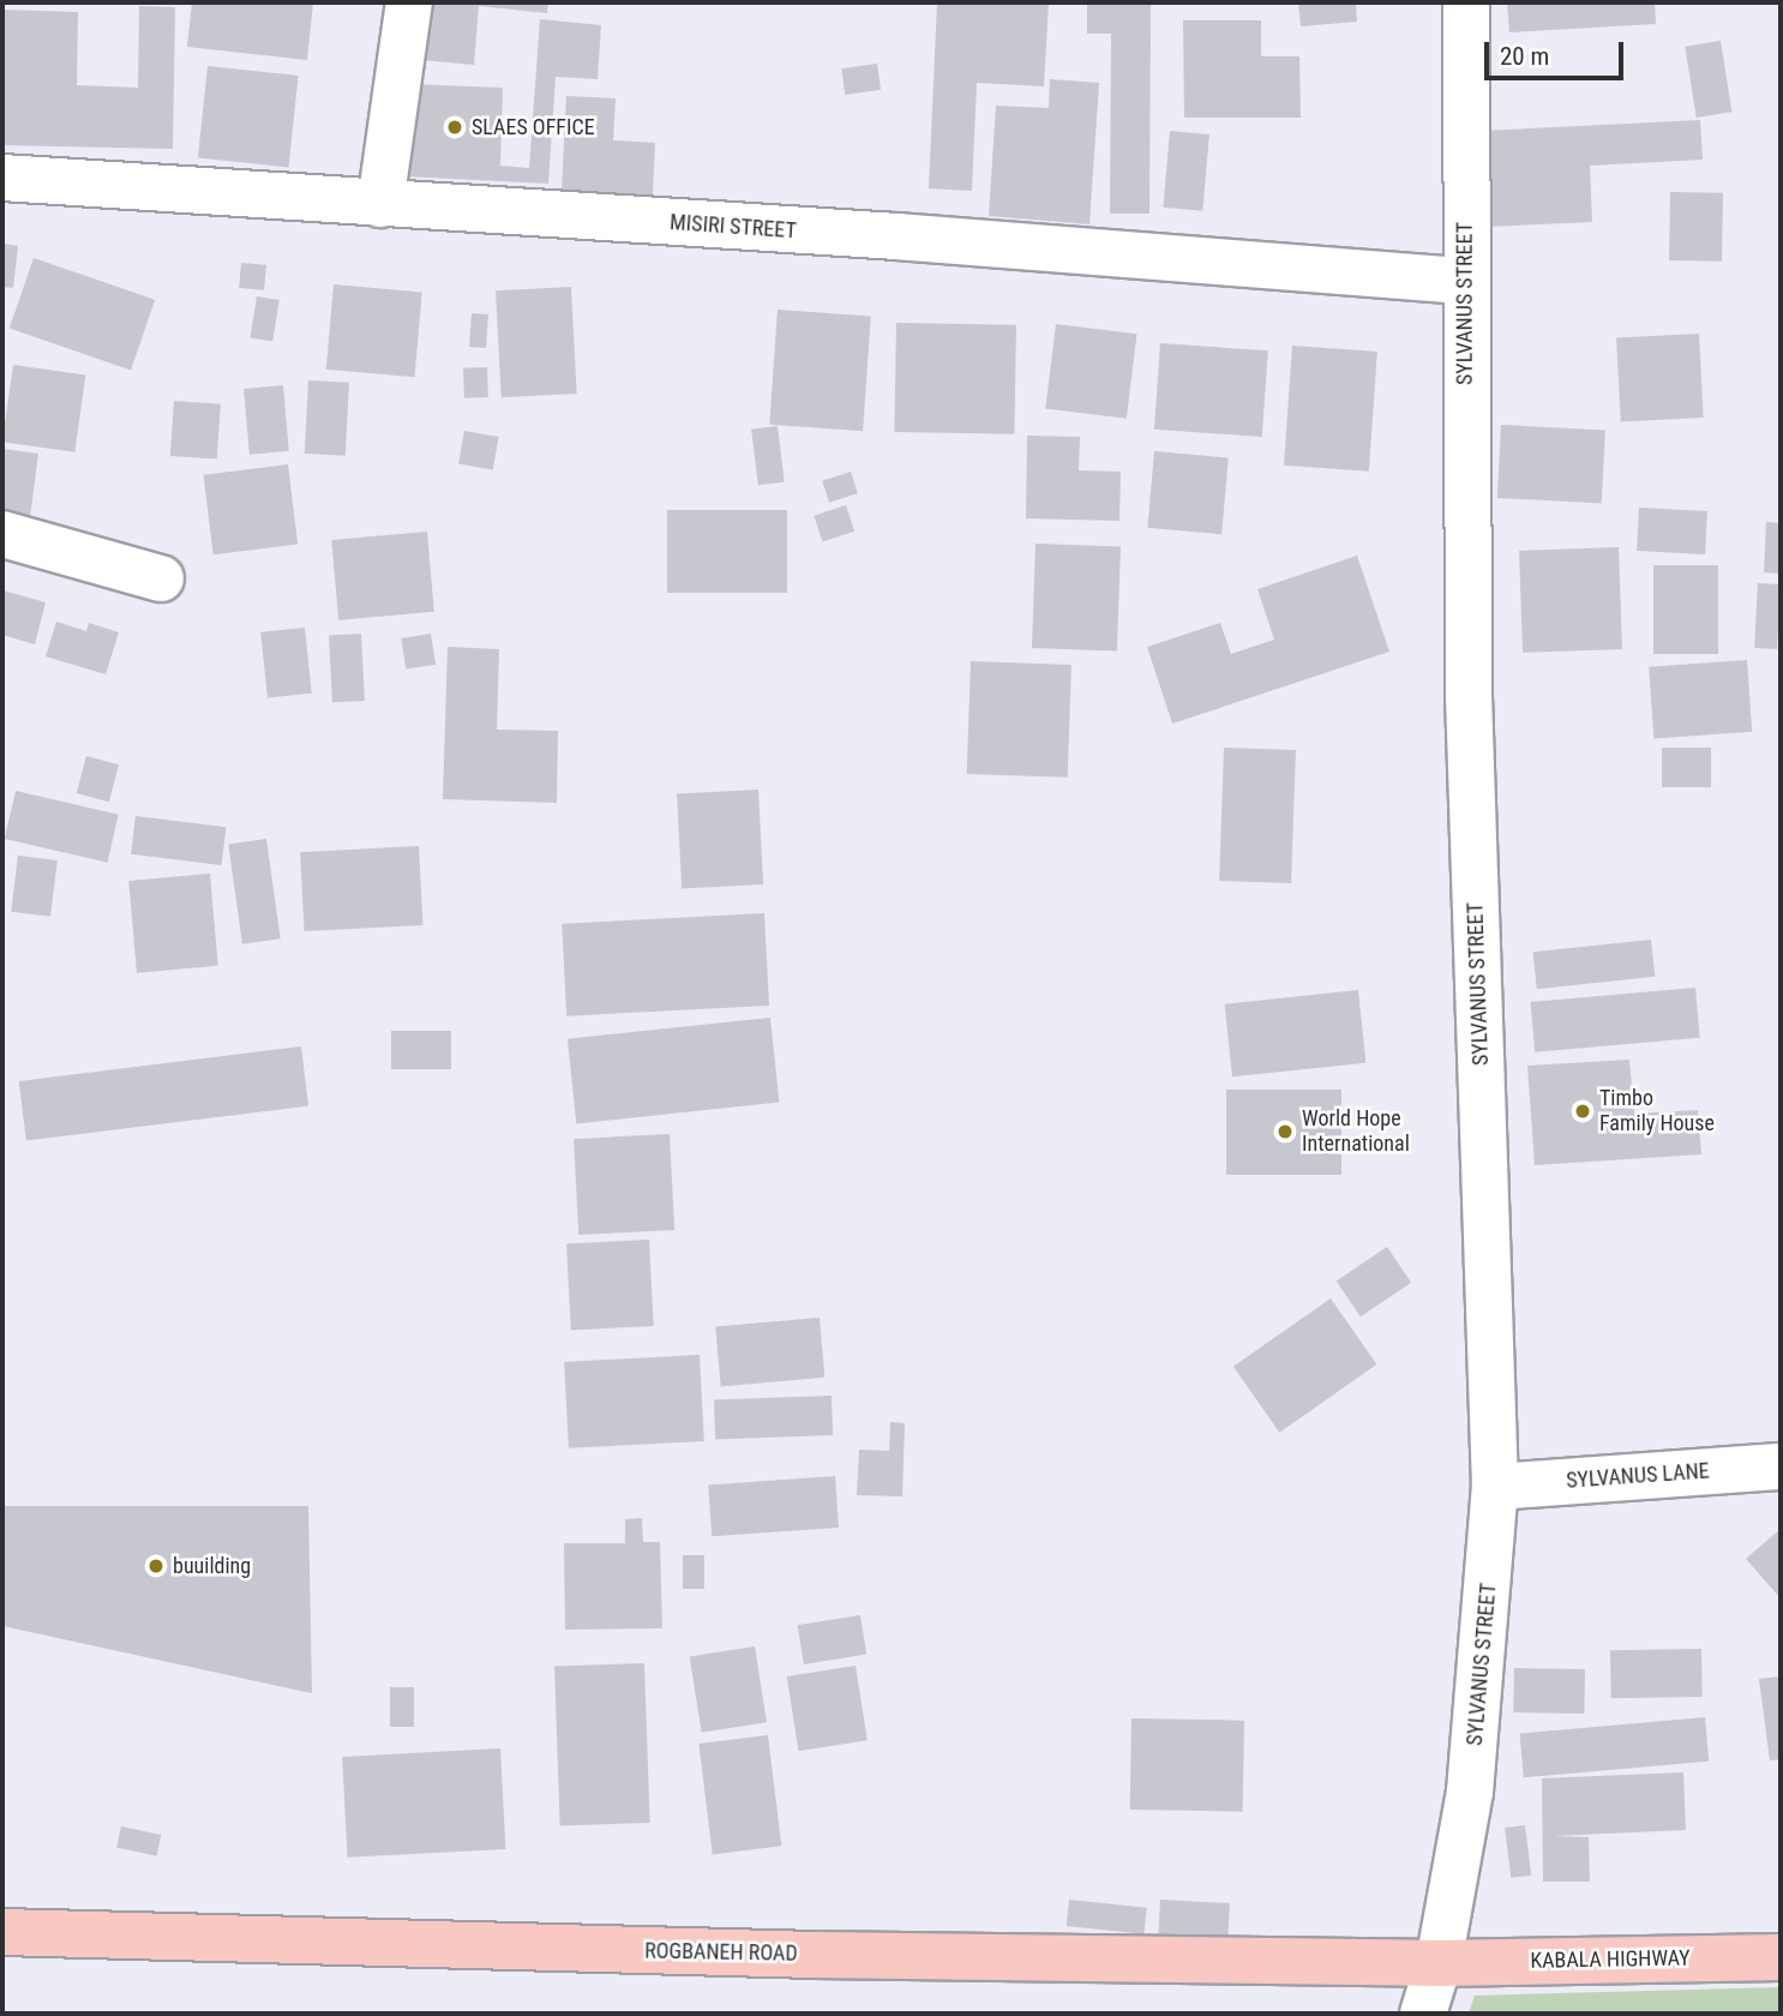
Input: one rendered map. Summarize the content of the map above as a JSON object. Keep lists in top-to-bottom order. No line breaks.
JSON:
{"streets":{"main road":["ROGBANEH ROAD","KABALA HIGHWAY"],"street":["MISIRI STREET","SYLVANUS STREET","SYLVANUS LANE"]},"crossings":[["MISIRI STREET","SYLVANUS STREET"],["SYLVANUS STREET","SYLVANUS LANE"],["SYLVANUS STREET","ROGBANEH ROAD"],["SYLVANUS STREET","KABALA HIGHWAY"],["ROGBANEH ROAD","KABALA HIGHWAY"]],"places":["SLAES OFFICE","Timbo Family House","World Hope International","buuilding"],"scale_bar":"20 m"}
